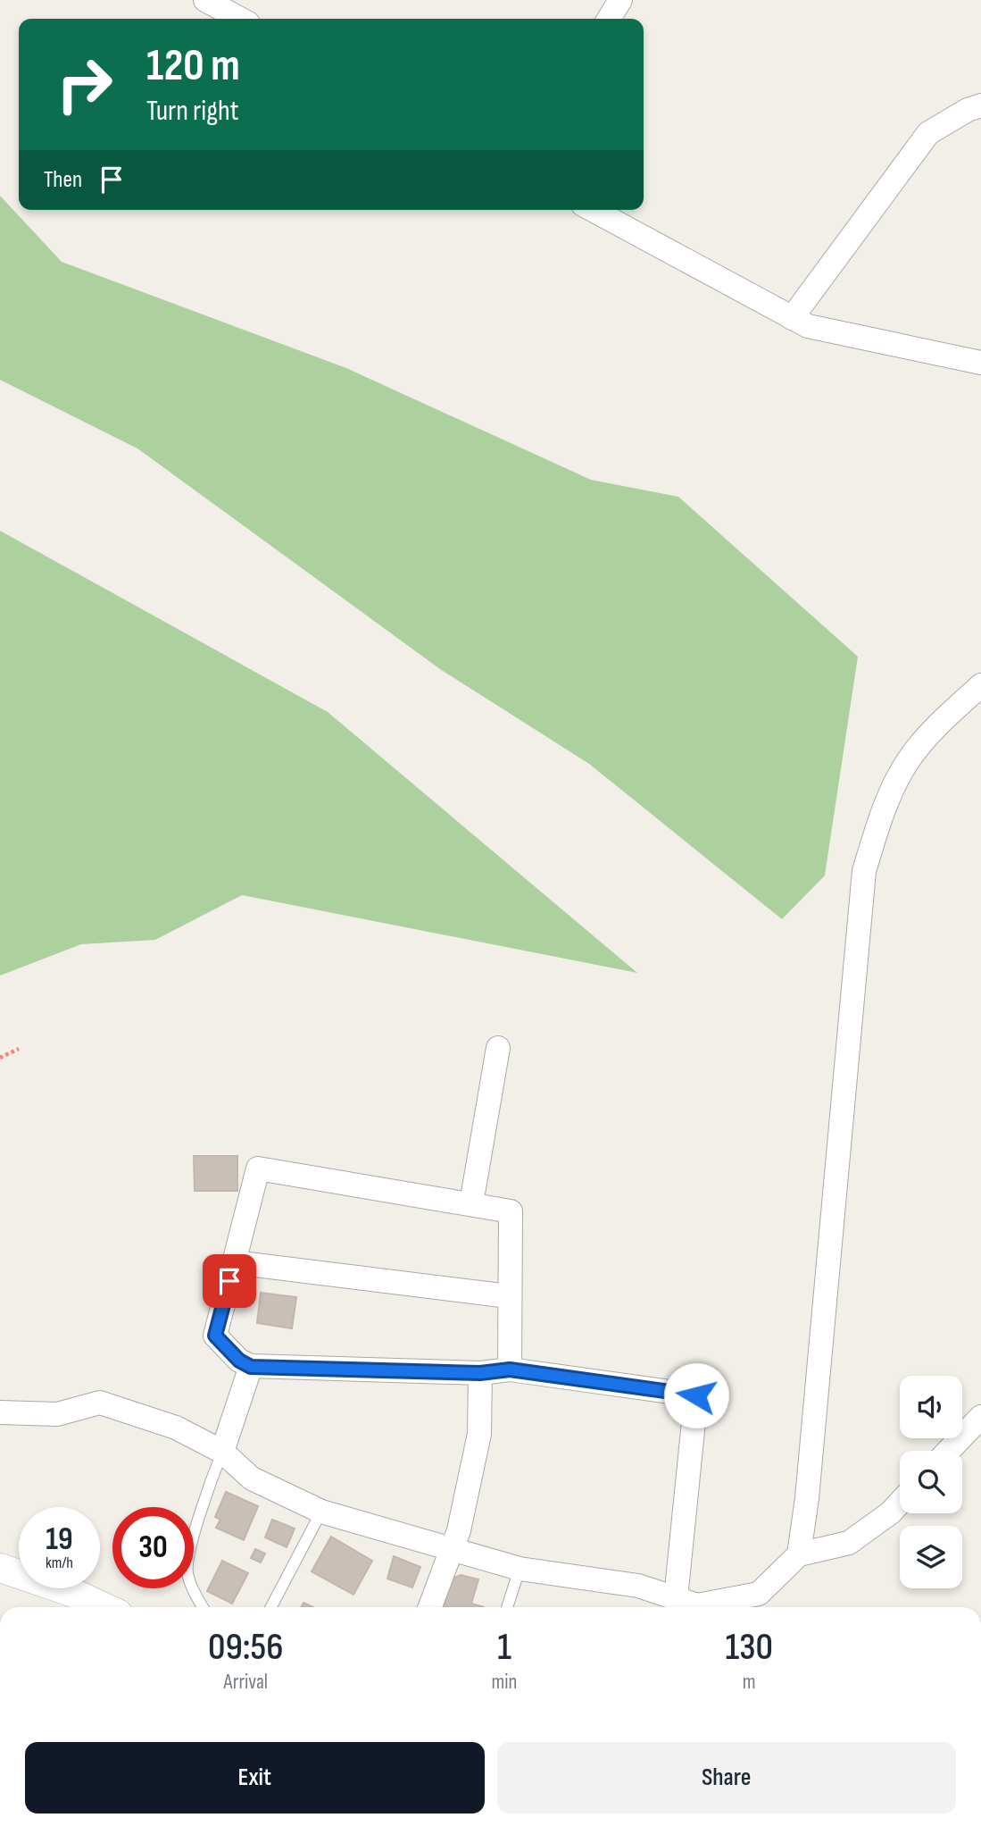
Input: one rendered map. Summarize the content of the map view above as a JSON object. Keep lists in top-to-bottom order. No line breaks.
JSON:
{"page":{"turn":["120 m","Turn right"],"then":"Then","speed":"19 km/h","limit":"30","eta":["09:56","Arrival","1","min","130","m"],"buttons":["Exit","Share"]}}
